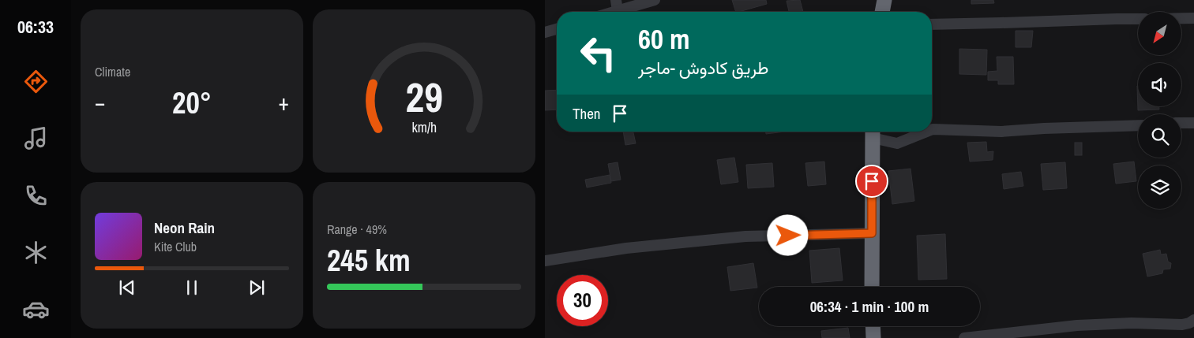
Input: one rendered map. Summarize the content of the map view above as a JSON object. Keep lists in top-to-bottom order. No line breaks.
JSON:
{"north":"bottom left","page":{"tabs":"06:33","tile":["Climate",["Range · 49%","245 km"]],"turn":["60 m","طريق كادوش -ماجر"],"heat":["−","20°","+"],"then":"Then","song":["Neon Rain","Kite Club"],"limit":"30","trip":"06:34 · 1 min · 100 m","gauge":["29","km/h"]}}
